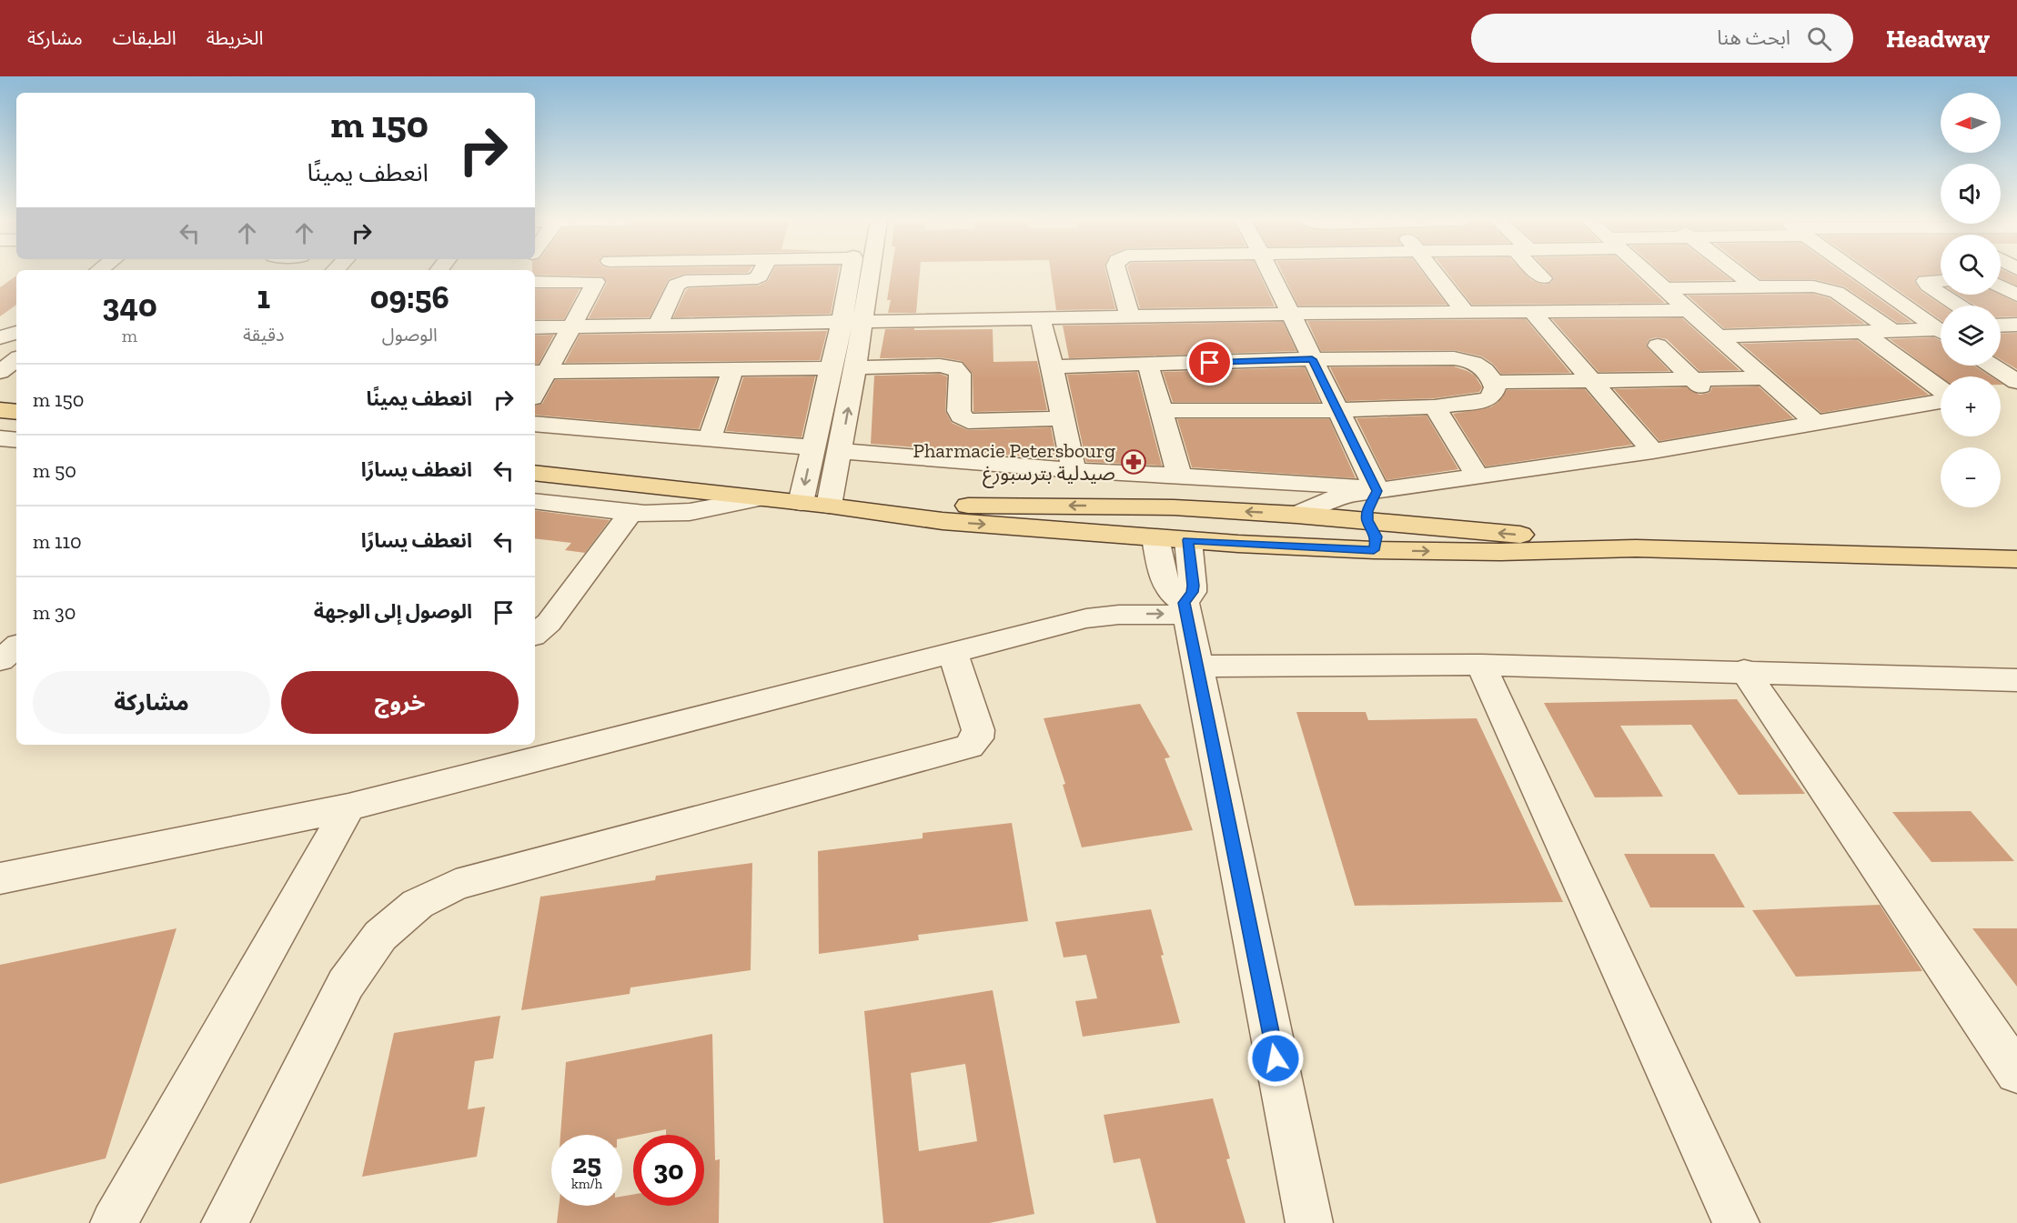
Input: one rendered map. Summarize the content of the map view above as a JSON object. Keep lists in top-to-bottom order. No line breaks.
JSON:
{"places":{"pharmacy":["Pharmacie Petersbourg صيدلية بترسبورغ"]},"north":"left","page":{"header":"Headway","search":"ابحث هنا","nav":["الخريطة","الطبقات","مشاركة"],"map_buttons":["+","−"],"turn":["150 m","انعطف يمينًا"],"eta":["09:56","الوصول","1","دقيقة","340","m"],"list":[{"name":"انعطف يمينًا","value":"150 m"},{"name":"انعطف يسارًا","value":"50 m"},{"name":"انعطف يسارًا","value":"110 m"},{"name":"الوصول إلى الوجهة","value":"30 m"}],"buttons":["خروج","مشاركة"],"speed":"25 km/h","limit":"30"}}
